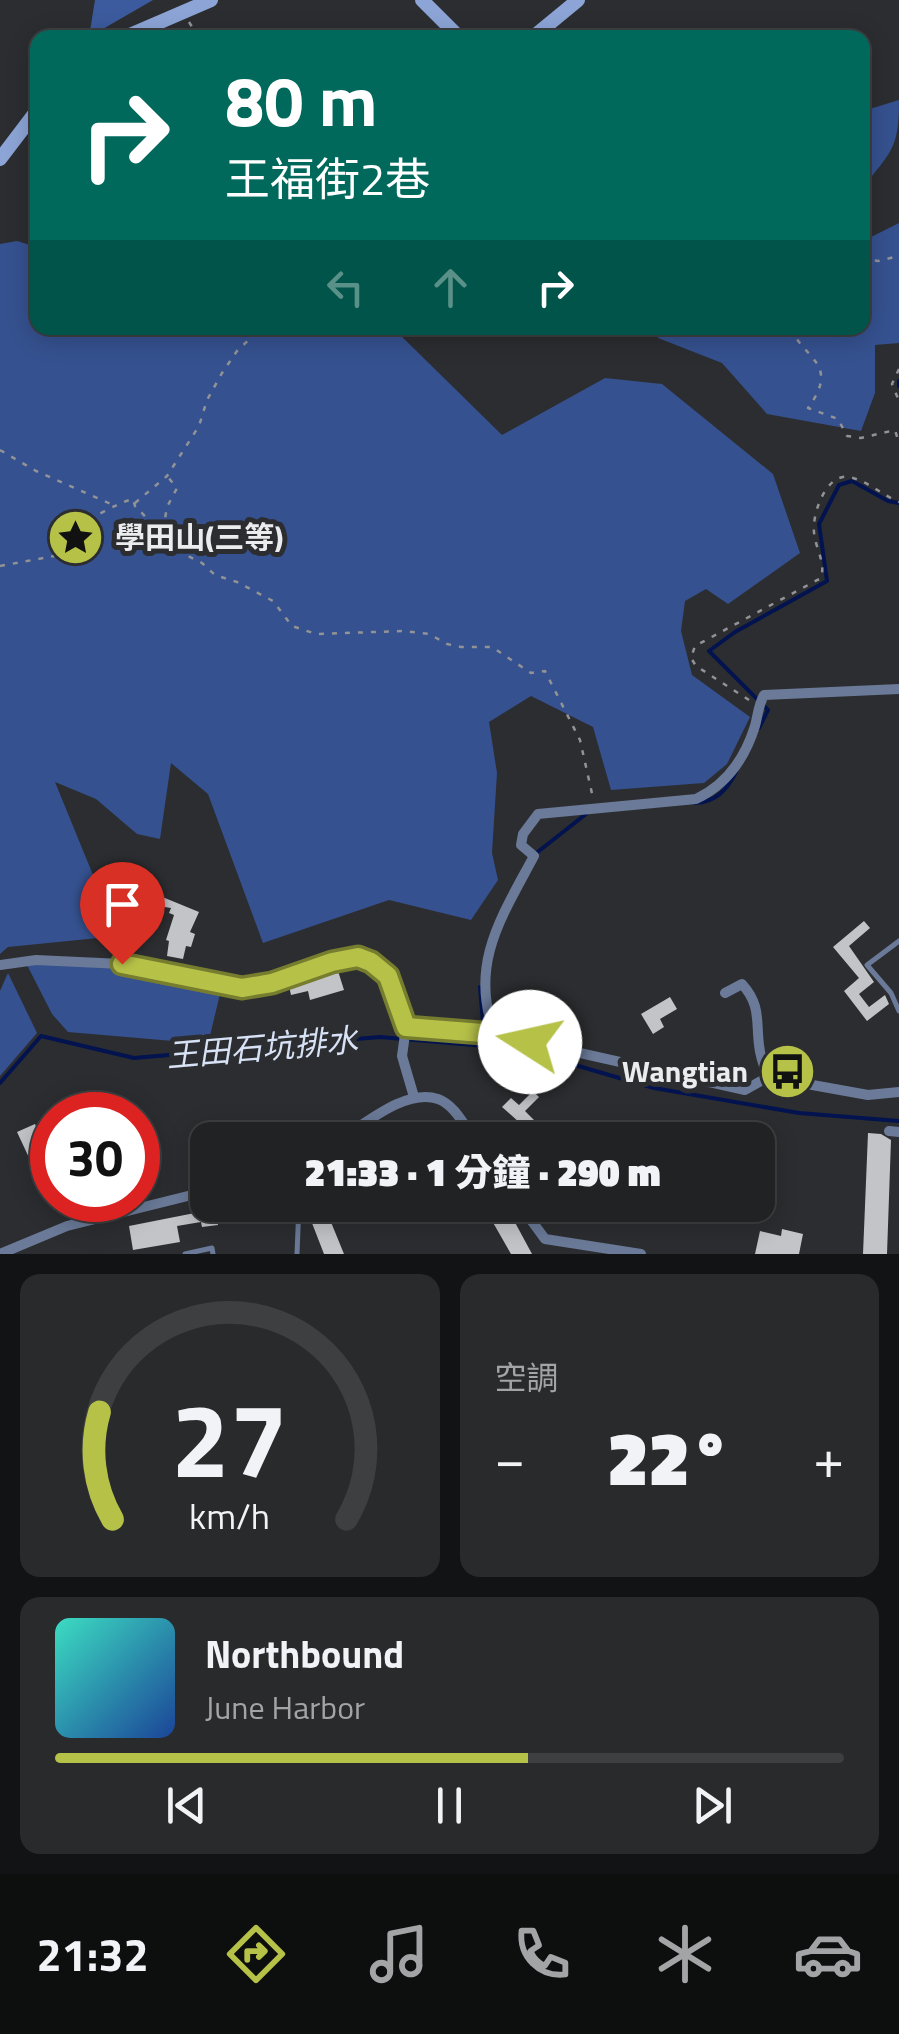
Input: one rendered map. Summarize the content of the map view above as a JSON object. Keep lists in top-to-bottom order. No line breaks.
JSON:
{"water":["王田石坑排水"],"places":{"place":["學田山(三等)"],"bus stop":["Wangtian"]},"page":{"turn":["80 m","王福街2巷"],"limit":"30","trip":"21:33 · 1 分鐘 · 290 m","tile":"空調","heat":["−","22°","+"],"song":["Northbound","June Harbor"],"tabs":"21:32","gauge":["27","km/h"]}}
